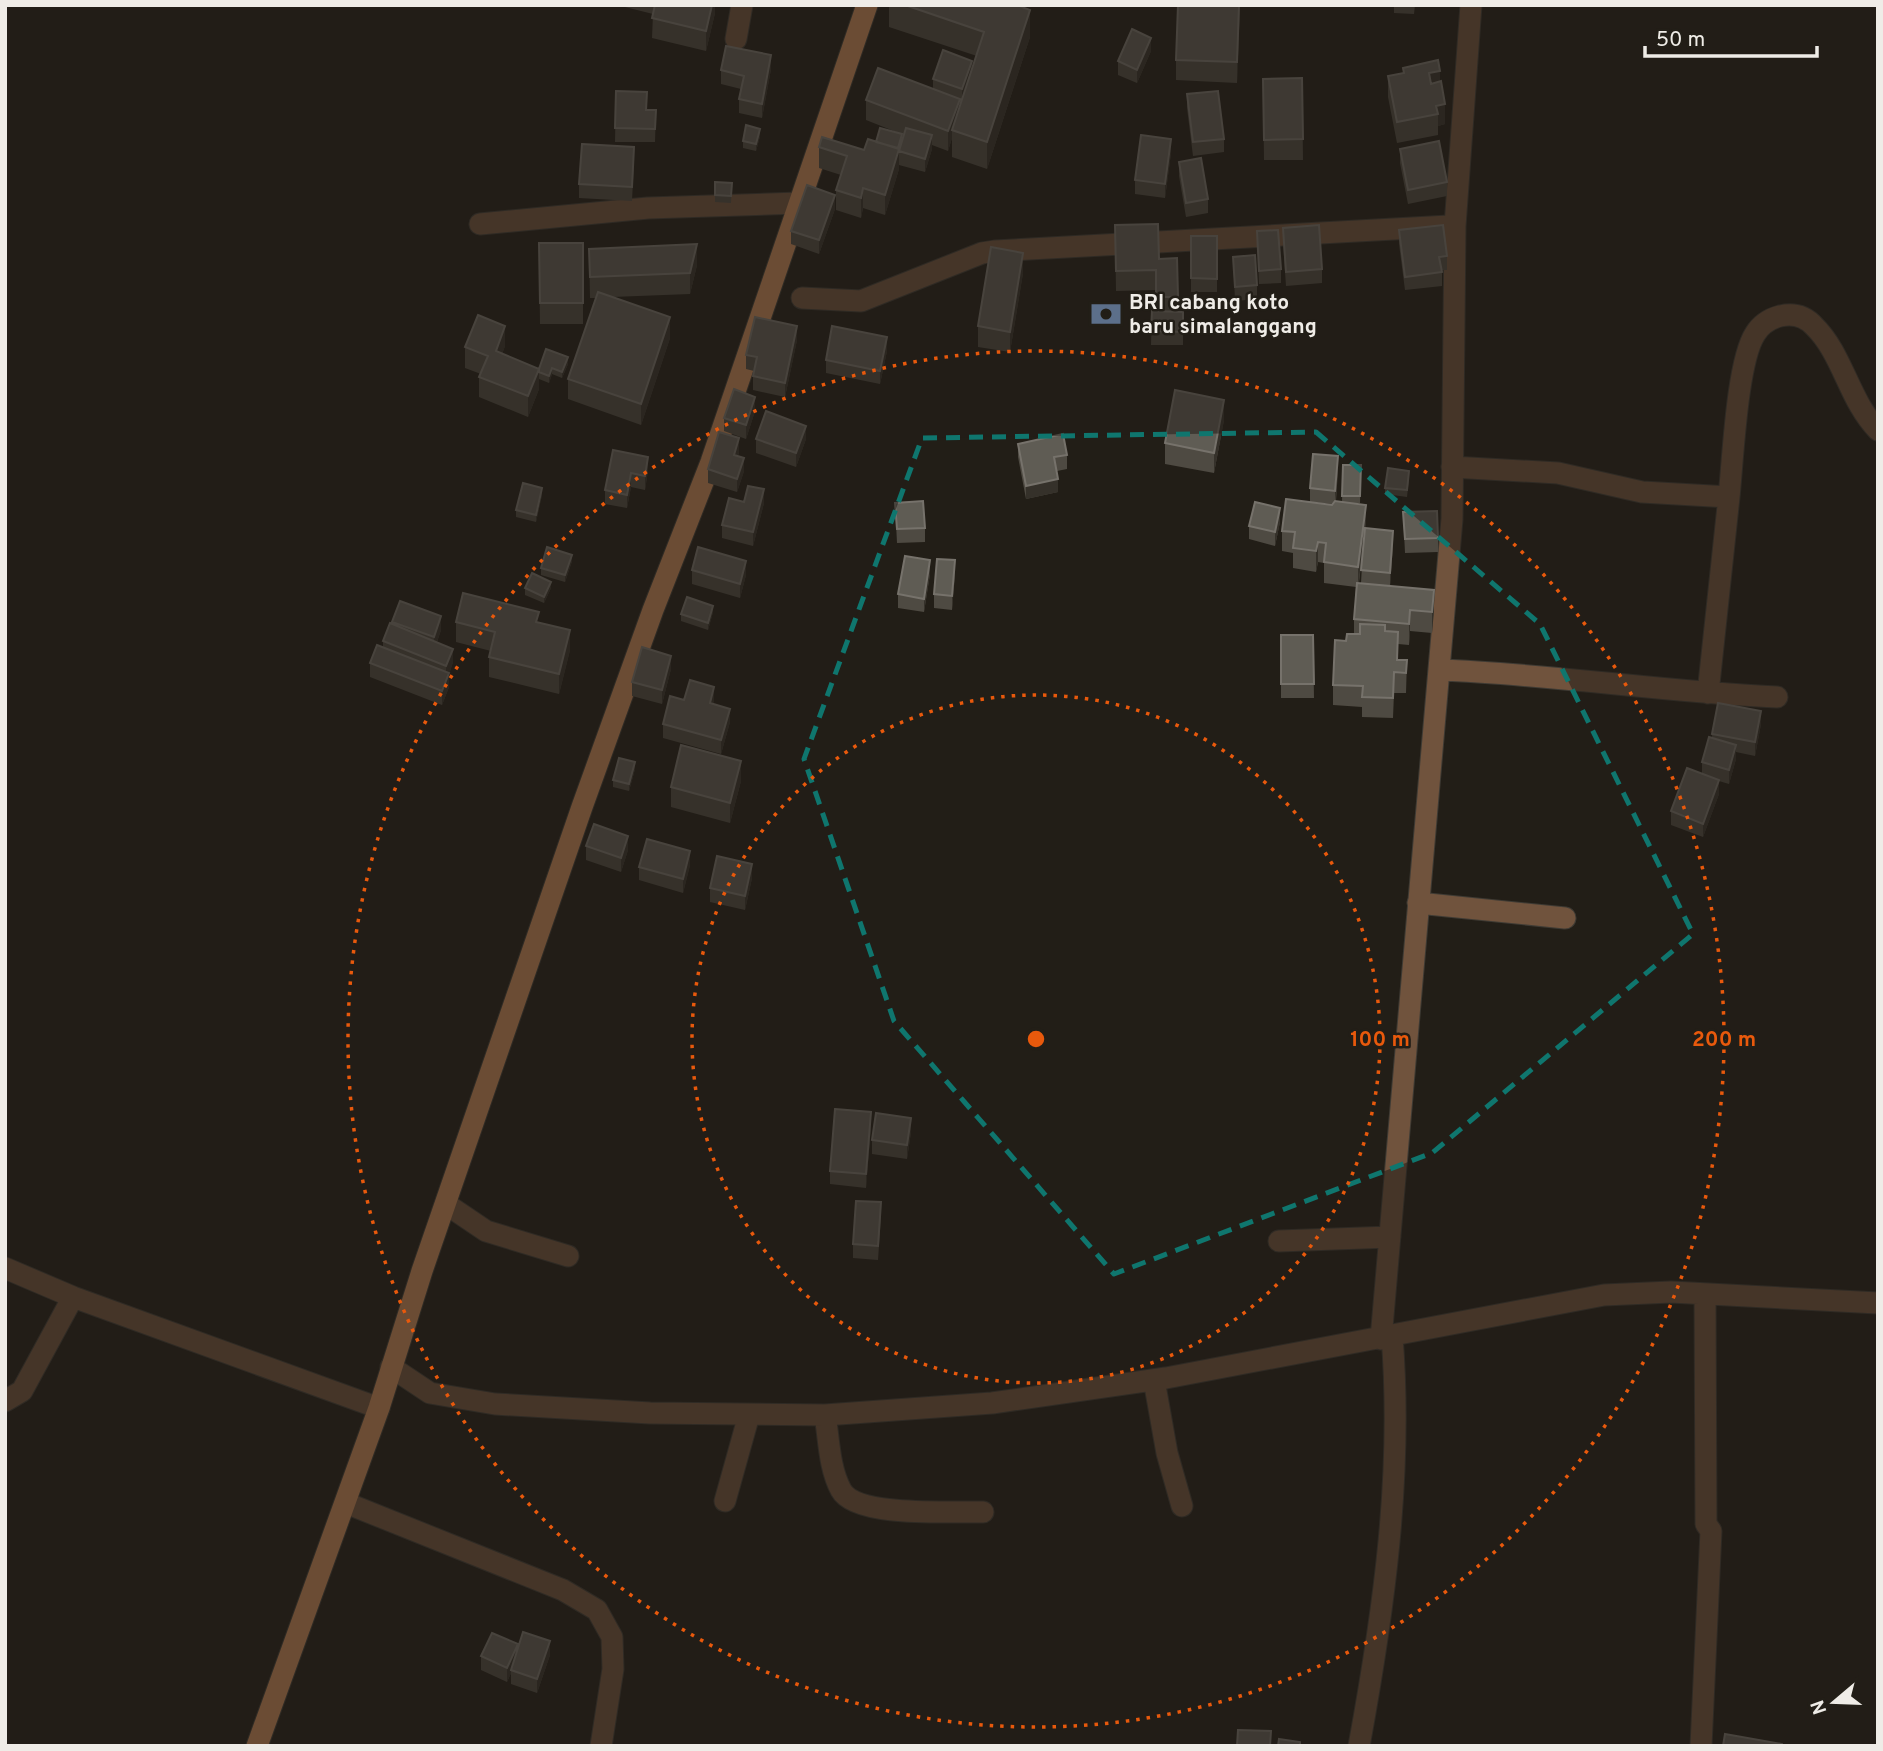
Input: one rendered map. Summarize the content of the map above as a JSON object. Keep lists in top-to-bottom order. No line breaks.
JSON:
{"places":{"bank":["BRI cabang koto baru simalanggang"]},"scale_bar":"50 m","north":"left","rings":["100 m","200 m"]}
